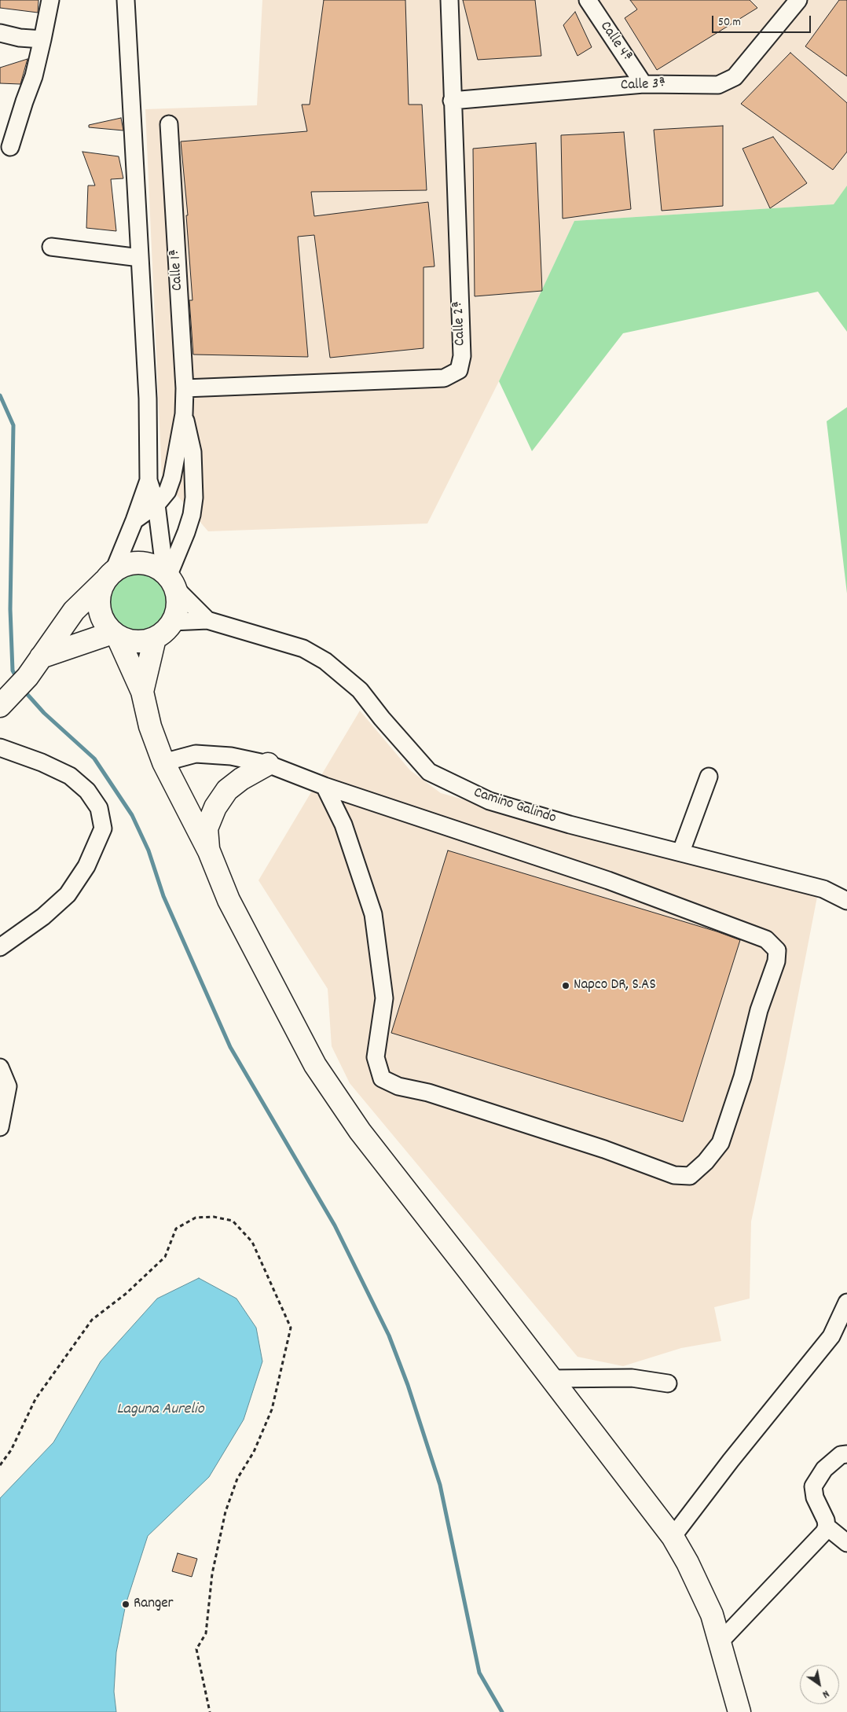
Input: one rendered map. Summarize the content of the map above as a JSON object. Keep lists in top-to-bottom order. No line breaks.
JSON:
{"streets":{"street":["Calle 4ª","Calle 3ª","Calle 1ª","Calle 2ª","Camino Galindo"]},"crossings":[["Calle 4ª","Calle 3ª"],["Calle 3ª","Calle 2ª"],["Calle 1ª","Calle 2ª"],["Calle 1ª","Camino Galindo"]],"water":["Laguna Aurelio"],"places":["Napco DR, S.AS","Ranger"],"scale_bar":"50 m","north":"bottom right"}
